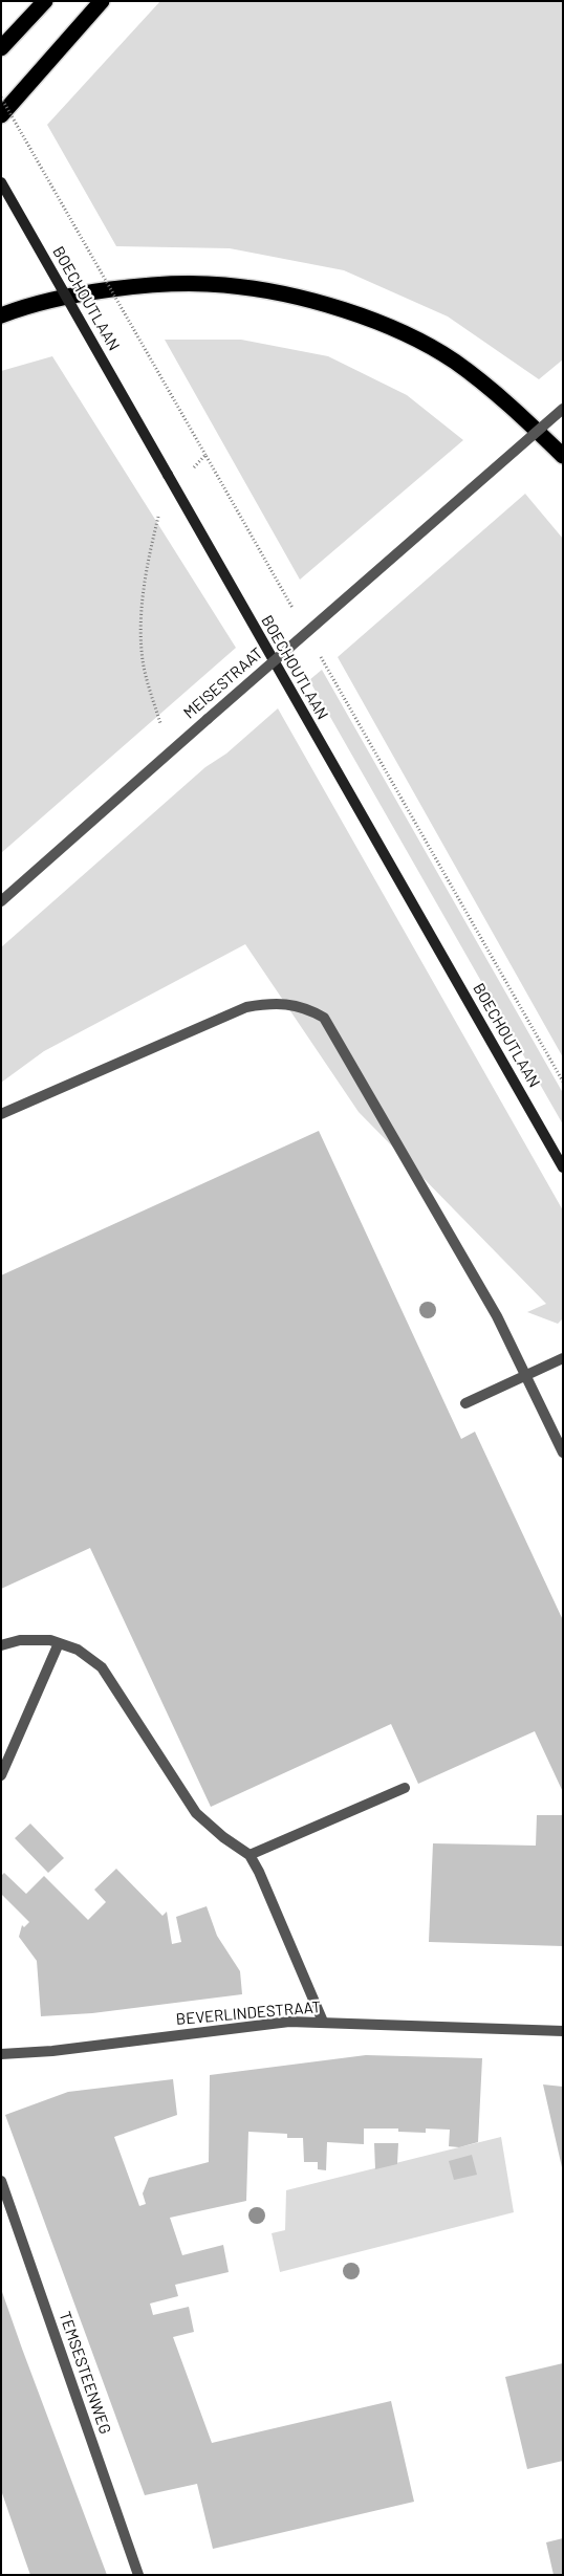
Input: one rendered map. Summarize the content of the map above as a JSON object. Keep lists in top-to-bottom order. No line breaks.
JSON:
{"streets":{"main road":["BOECHOUTLAAN"],"street":["MEISESTRAAT","BEVERLINDESTRAAT","TEMSESTEENWEG"]}}
